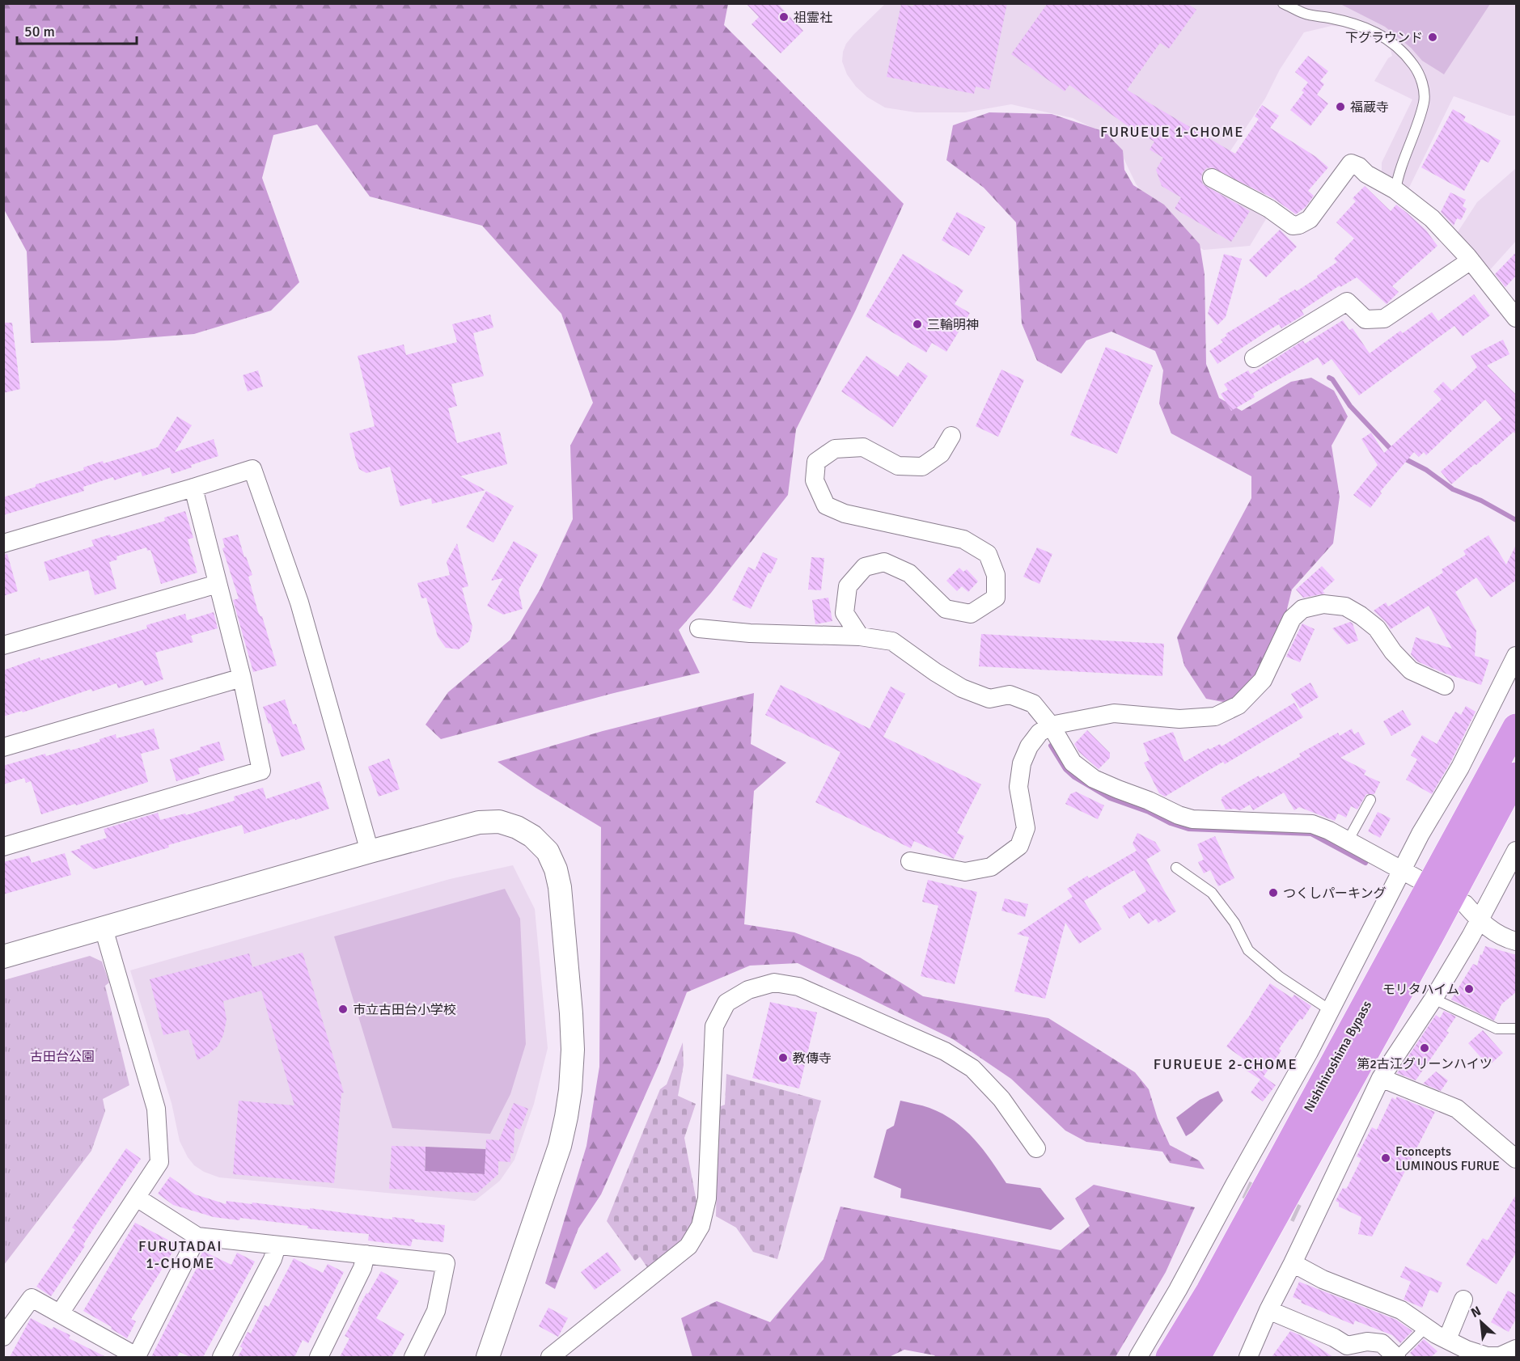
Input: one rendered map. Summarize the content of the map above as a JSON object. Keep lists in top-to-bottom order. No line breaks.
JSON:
{"streets":{"highway":["Nishihiroshima Bypass"]},"districts":["FURUEUE 1-CHOME","FURUEUE 2-CHOME","FURUTADAI 1-CHOME"],"parks":["古田台公園"],"places":["祖霊社","下グラウンド","福蔵寺","三輪明神","つくしパーキング","モリタハイム","市立古田台小学校","第2古江グリーンハイツ","教傳寺","Fconcepts LUMINOUS FURUE"],"scale_bar":"50 m","north":"top left"}
